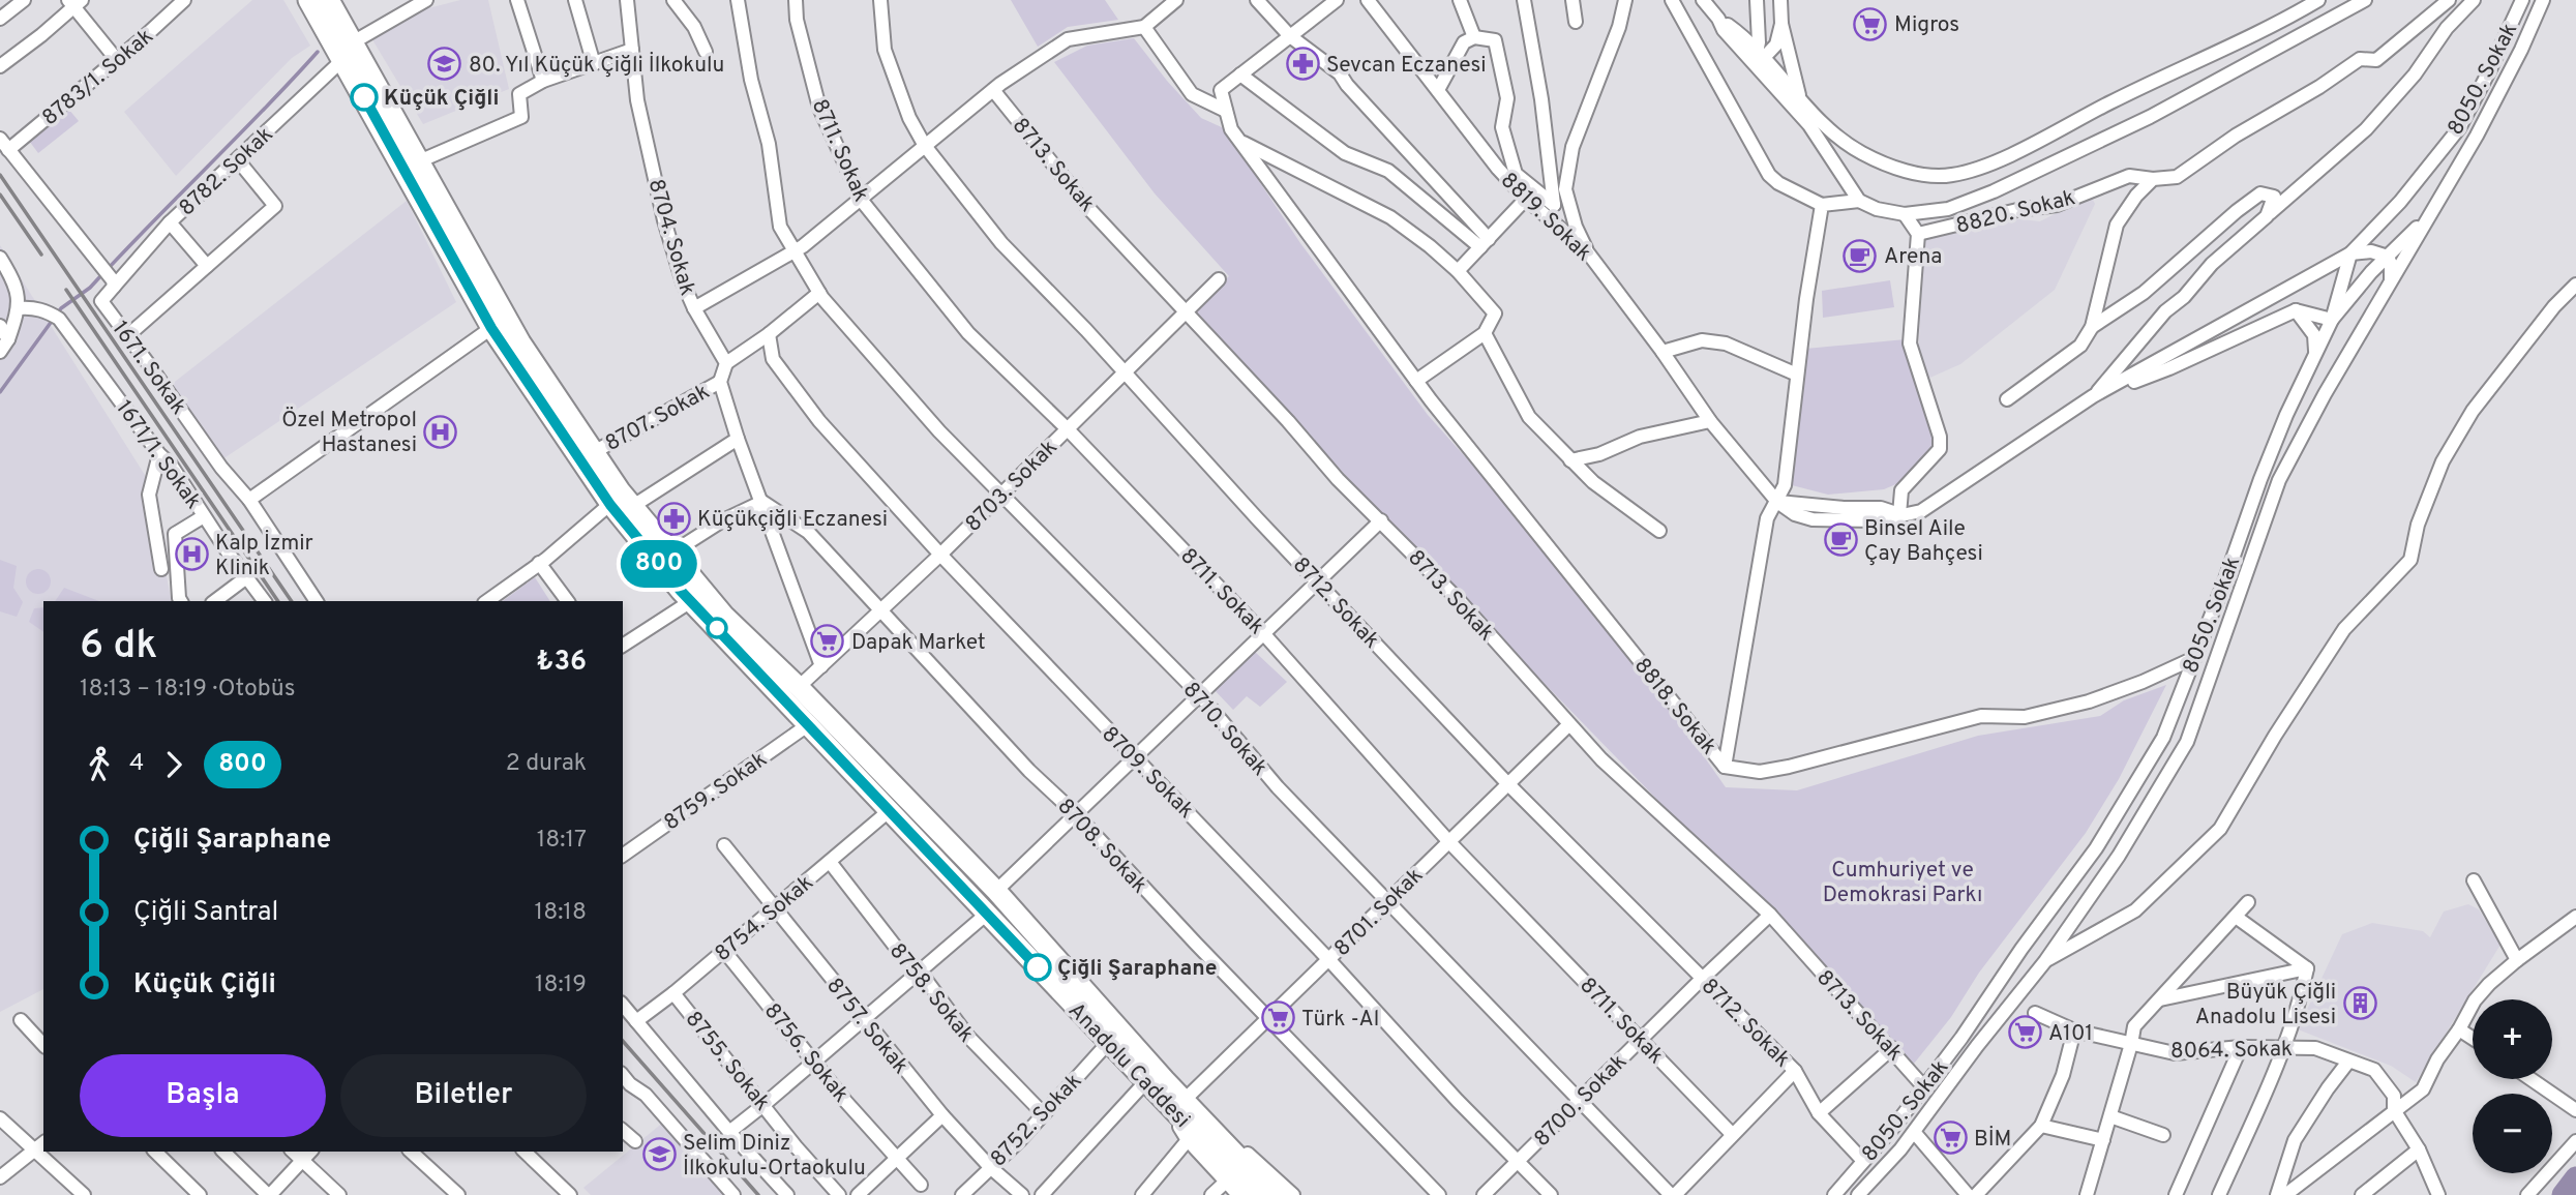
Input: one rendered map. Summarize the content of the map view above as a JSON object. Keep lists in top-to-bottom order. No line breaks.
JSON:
{"streets":{"highway":["Anadolu Caddesi"],"street":["8783/1. Sokak","8050. Sokak","8711. Sokak","8713. Sokak","8782. Sokak","8820. Sokak","8819. Sokak","8704. Sokak","1671. Sokak","8707. Sokak","1671/1. Sokak","8703. Sokak","8712. Sokak","8818. Sokak","8710. Sokak","8709. Sokak","8759. Sokak","8708. Sokak","8701. Sokak","8754. Sokak","8758. Sokak","8757. Sokak","8064. Sokak","8756. Sokak","8755. Sokak","8700. Sokak","8752. Sokak"]},"crossings":[["8050. Sokak","8713. Sokak"],["8050. Sokak","8712. Sokak"],["8050. Sokak","8818. Sokak"],["8711. Sokak","8703. Sokak"],["8711. Sokak","8701. Sokak"],["8711. Sokak","8700. Sokak"],["8713. Sokak","8703. Sokak"],["8713. Sokak","8701. Sokak"],["8713. Sokak","8700. Sokak"],["8782. Sokak","1671. Sokak"],["8782. Sokak","Anadolu Caddesi"],["8707. Sokak","Anadolu Caddesi"],["8703. Sokak","8712. Sokak"],["8703. Sokak","8710. Sokak"],["8703. Sokak","8709. Sokak"],["8703. Sokak","8708. Sokak"],["8703. Sokak","Anadolu Caddesi"],["8712. Sokak","8701. Sokak"],["8712. Sokak","8700. Sokak"],["8710. Sokak","8701. Sokak"],["8710. Sokak","8700. Sokak"],["8709. Sokak","8701. Sokak"],["8709. Sokak","8700. Sokak"],["8759. Sokak","Anadolu Caddesi"],["8708. Sokak","8701. Sokak"],["8754. Sokak","8758. Sokak"],["8754. Sokak","8757. Sokak"],["8754. Sokak","8756. Sokak"],["8754. Sokak","8755. Sokak"],["8754. Sokak","Anadolu Caddesi"],["8758. Sokak","8752. Sokak"],["8757. Sokak","8752. Sokak"],["Anadolu Caddesi","8752. Sokak"]],"parks":["Cumhuriyet ve Demokrasi Parkı"],"places":{"supermarket":["Migros","Dapak Market","Türk -Al","A101","BİM"],"school or university":["80. Yıl Küçük Çiğli İlkokulu","Selim Diniz İlkokulu-Ortaokulu"],"pharmacy":["Sevcan Eczanesi","Küçükçiğli Eczanesi"],"other":["Küçük Çiğli","Çiğli Şaraphane"],"cafe":["Arena","Binsel Aile Çay Bahçesi"],"hospital":["Özel Metropol Hastanesi","Kalp İzmir Klinik"],"building":["Büyük Çiğli Anadolu Lisesi"]},"lines":["bus line 800"],"page":{"on_map":"800","heading":["6 dk","18:13 – 18:19 · Otobüs","₺36"],"legs":["4","800","2 durak"],"list":[{"name":"Çiğli Şaraphane","value":"18:17"},{"name":"Çiğli Santral","value":"18:18"},{"name":"Küçük Çiğli","value":"18:19"}],"map_buttons":["+","−"],"buttons":["Başla","Biletler"]}}
